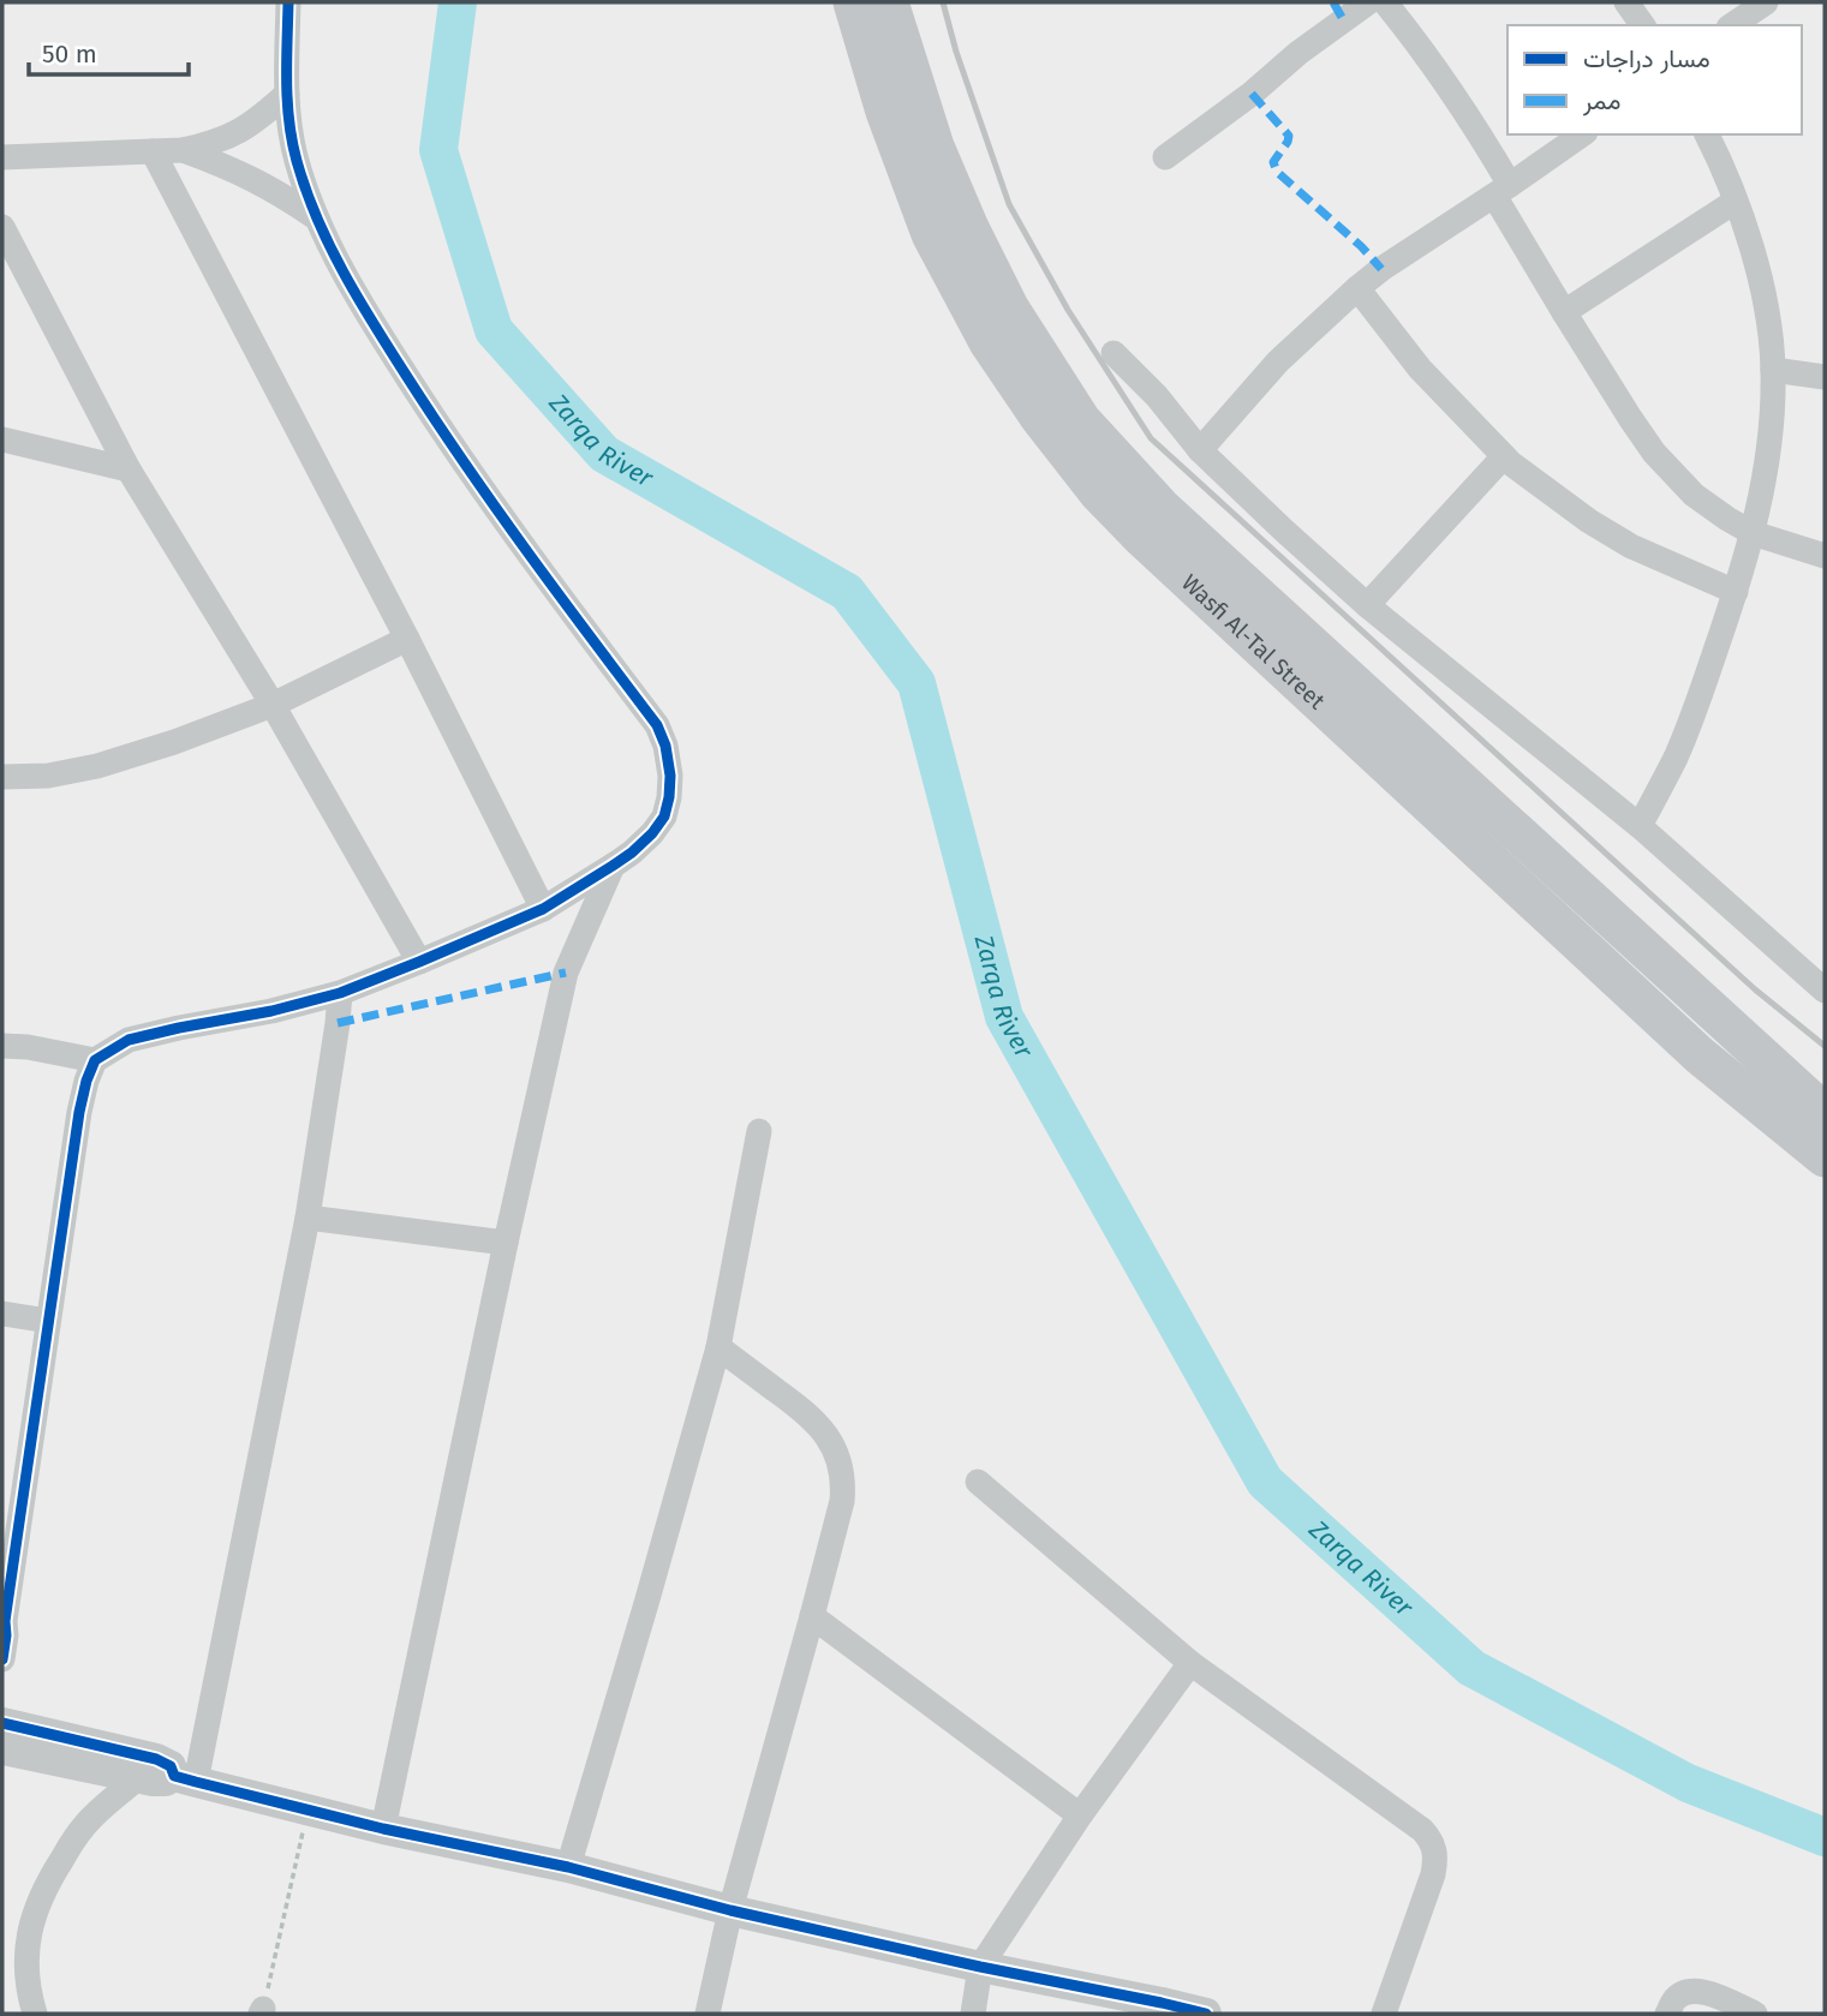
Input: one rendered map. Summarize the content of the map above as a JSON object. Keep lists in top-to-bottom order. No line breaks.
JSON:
{"streets":{"main road":["Wasfi Al-Tal Street"]},"water":["Zarqa River"],"legend":["مسار دراجات","ممر"],"scale_bar":"50 m"}
